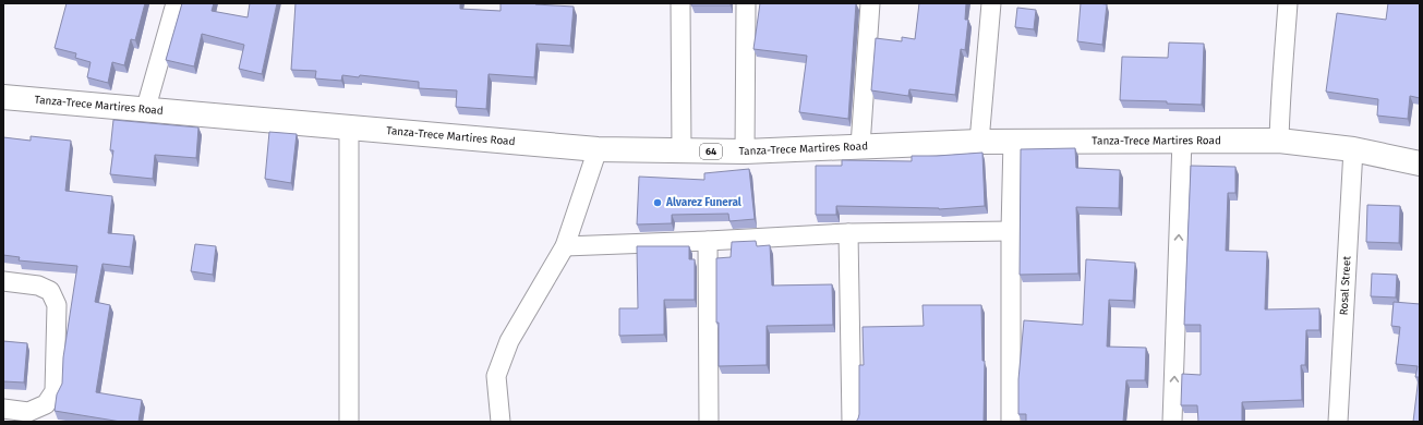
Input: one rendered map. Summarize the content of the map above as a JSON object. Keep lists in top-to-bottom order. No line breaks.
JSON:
{"streets":{"main road":["Tanza-Trece Martires Road","64"],"street":["Rosal Street"]},"crossings":[["Tanza-Trece Martires Road","Rosal Street"]],"places":["Alvarez Funeral"]}
